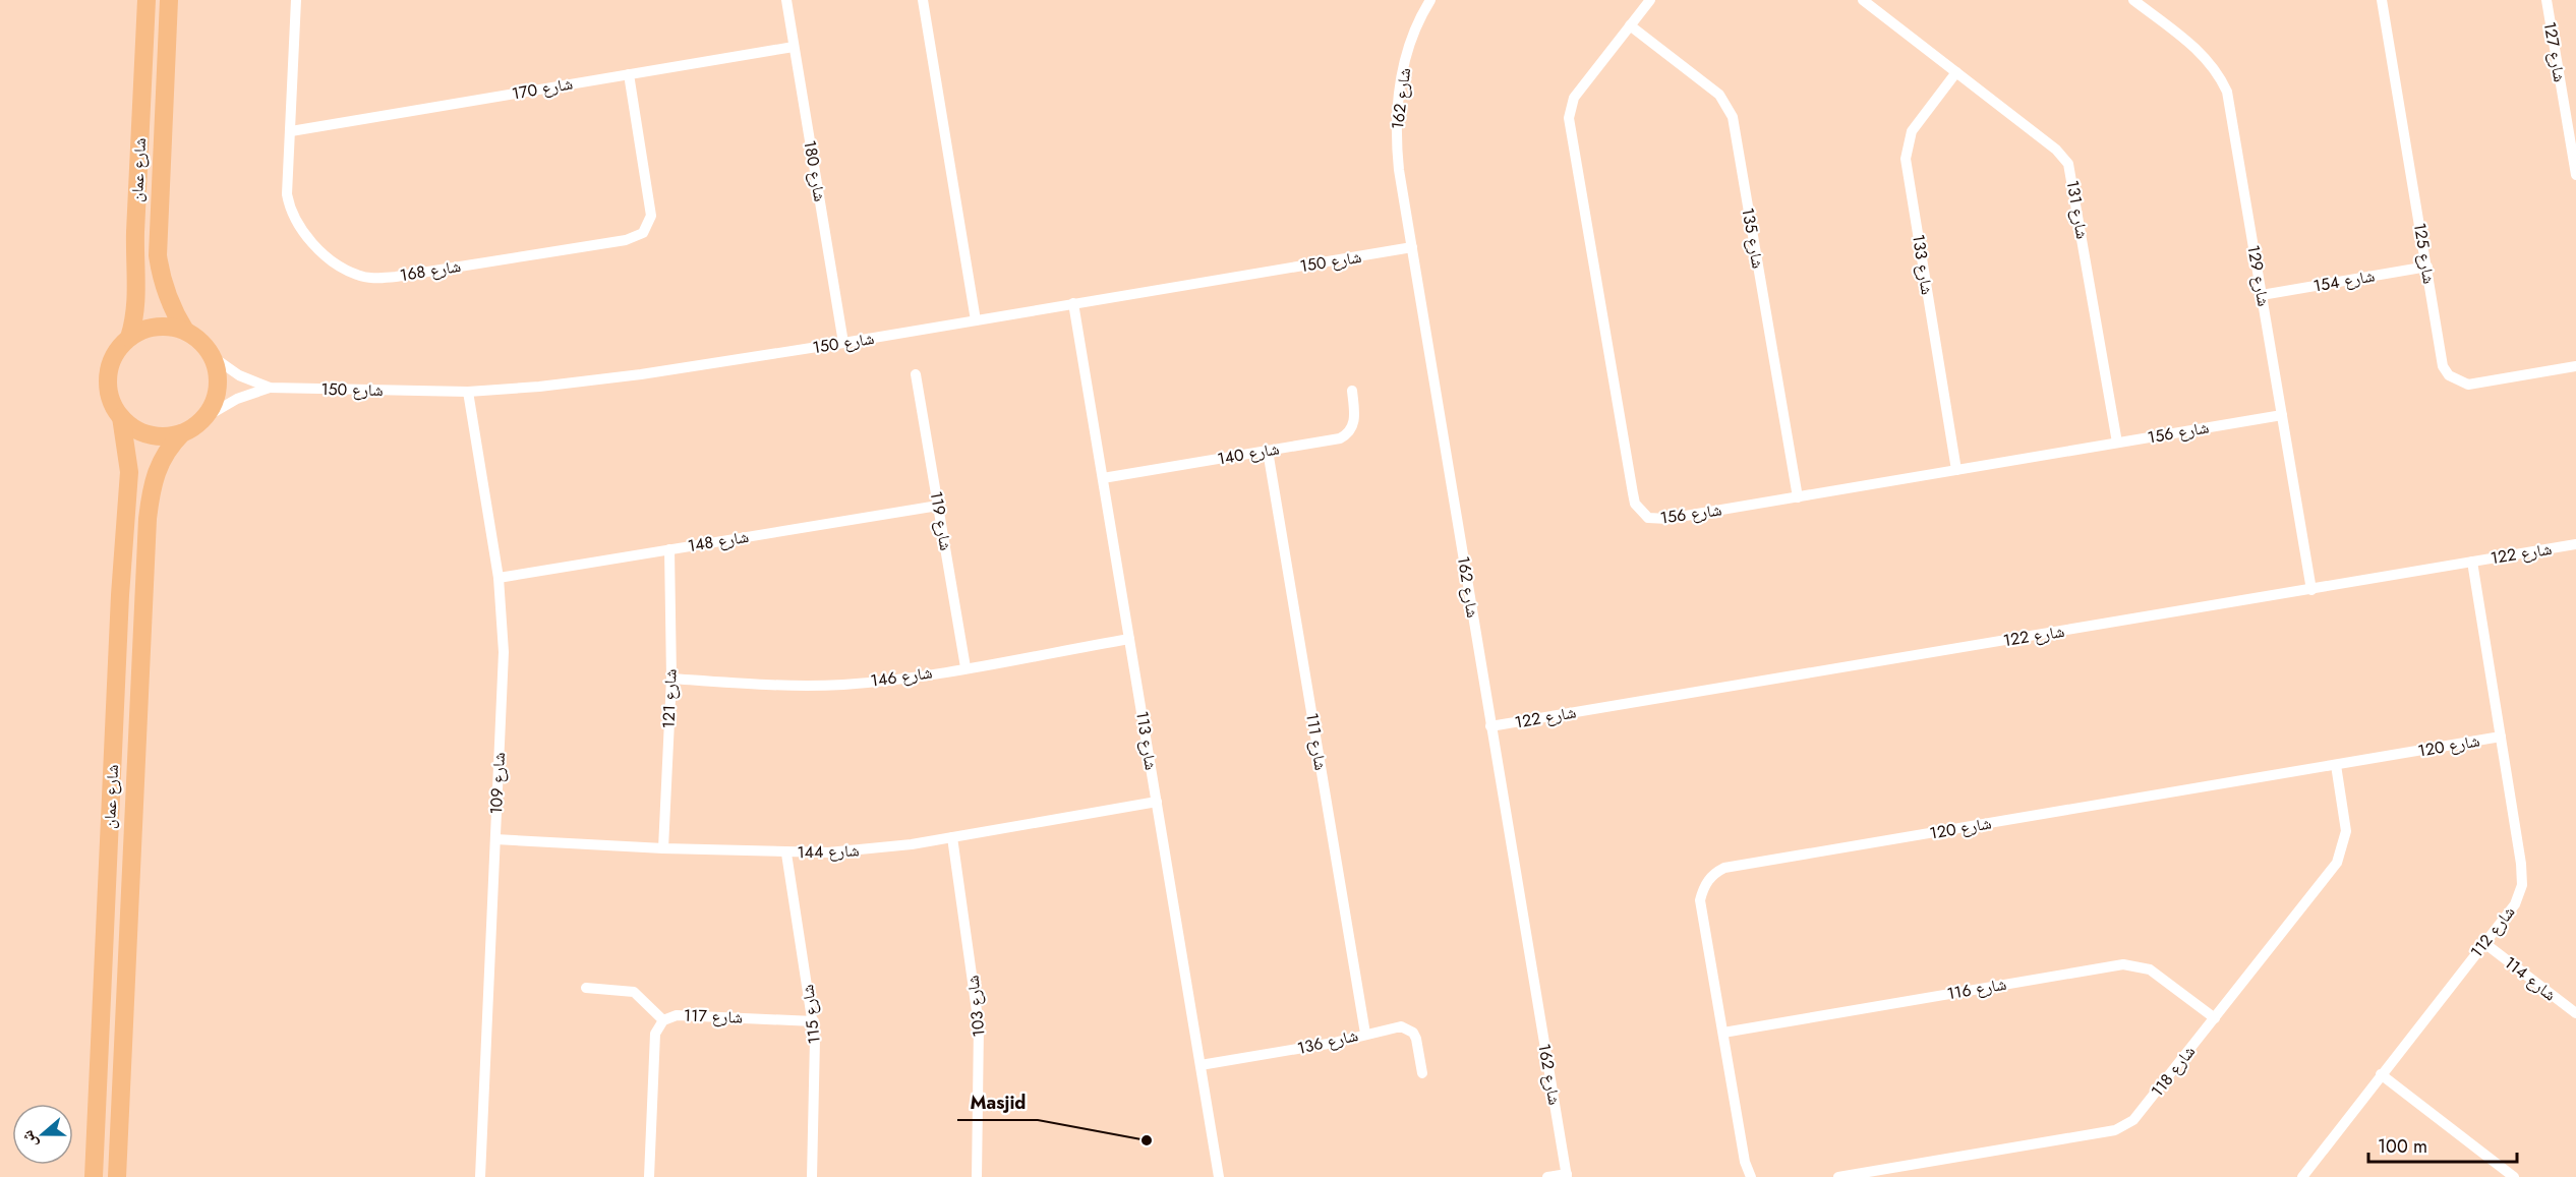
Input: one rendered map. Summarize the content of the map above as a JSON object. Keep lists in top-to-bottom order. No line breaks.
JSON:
{"streets":{"main road":["شارع عمان"],"street":["شارع 127","شارع 170","شارع 162","شارع 180","شارع 131","شارع 135","شارع 125","شارع 150","شارع 133","شارع 168","شارع 129","شارع 154","شارع 156","شارع 140","شارع 119","شارع 148","شارع 122","شارع 146","شارع 121","شارع 113","شارع 111","شارع 120","شارع 109","شارع 144","شارع 112","شارع 114","شارع 116","شارع 103","شارع 115","شارع 117","شارع 136","شارع 118"]},"crossings":[["شارع 170","شارع 180"],["شارع 170","شارع 168"],["شارع 162","شارع 150"],["شارع 162","شارع 122"],["شارع عمان","شارع 150"],["شارع 180","شارع 150"],["شارع 131","شارع 133"],["شارع 131","شارع 156"],["شارع 135","شارع 156"],["شارع 125","شارع 154"],["شارع 150","شارع 113"],["شارع 150","شارع 109"],["شارع 133","شارع 156"],["شارع 129","شارع 154"],["شارع 129","شارع 156"],["شارع 129","شارع 122"],["شارع 140","شارع 113"],["شارع 140","شارع 111"],["شارع 119","شارع 148"],["شارع 119","شارع 146"],["شارع 148","شارع 121"],["شارع 148","شارع 109"],["شارع 122","شارع 112"],["شارع 146","شارع 121"],["شارع 146","شارع 113"],["شارع 121","شارع 144"],["شارع 113","شارع 144"],["شارع 113","شارع 136"],["شارع 111","شارع 136"],["شارع 120","شارع 112"],["شارع 120","شارع 116"],["شارع 120","شارع 118"],["شارع 109","شارع 144"],["شارع 144","شارع 103"],["شارع 144","شارع 115"],["شارع 112","شارع 114"],["شارع 116","شارع 118"],["شارع 115","شارع 117"]],"places":["Masjid"],"scale_bar":"100 m","north":"left"}
